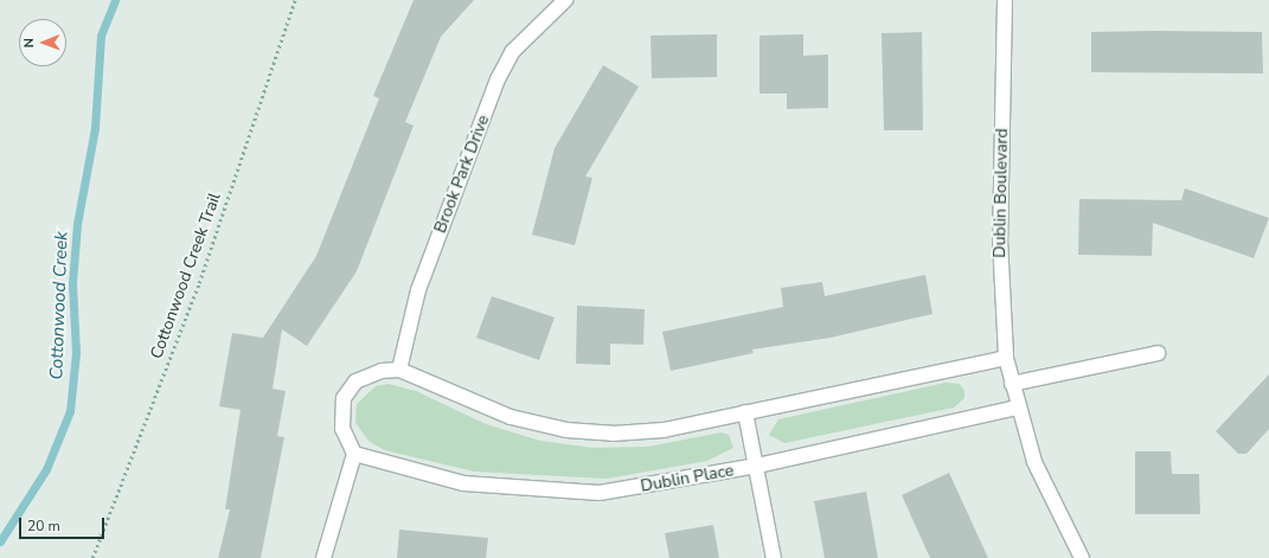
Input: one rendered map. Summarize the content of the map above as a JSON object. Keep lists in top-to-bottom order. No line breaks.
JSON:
{"streets":{"street":["Brook Park Drive","Dublin Boulevard","Dublin Place"],"path":["Cottonwood Creek Trail"]},"crossings":[["Dublin Boulevard","Dublin Place"]],"water":["Cottonwood Creek"],"scale_bar":"20 m","north":"left"}
